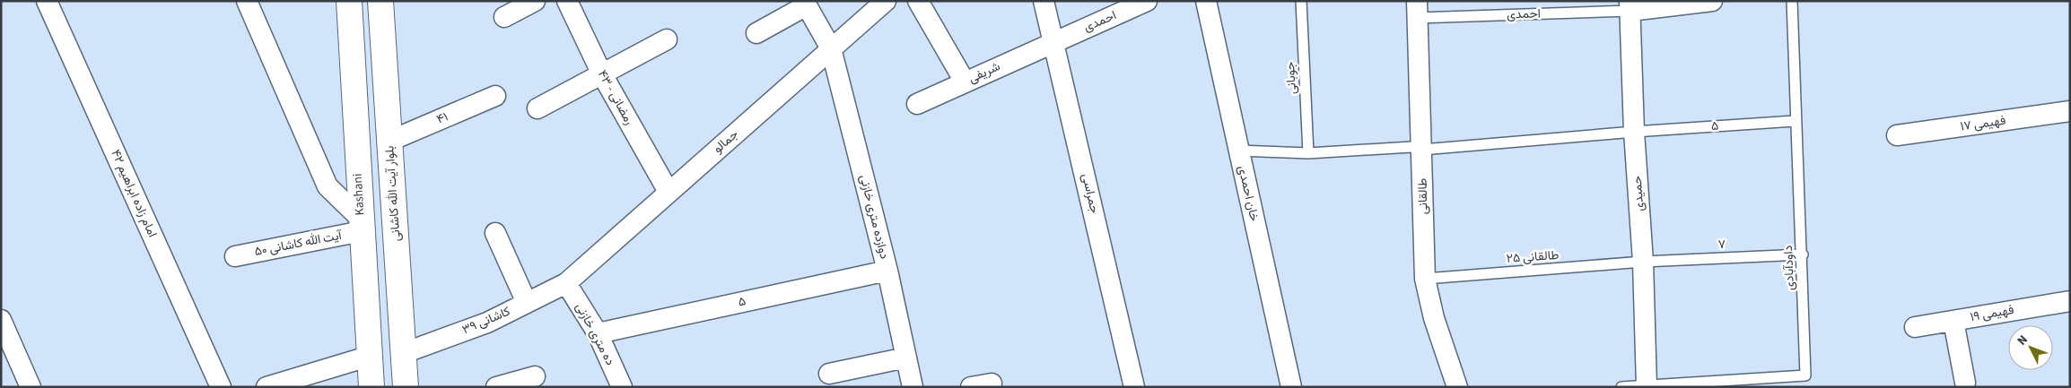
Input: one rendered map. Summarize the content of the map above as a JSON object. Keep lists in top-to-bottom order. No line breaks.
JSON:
{"streets":{"main road":["بلوار آیت الله کاشانی","Kashani"],"street":["احمدی","شریفی","رمضانی - ۴۳","۴۱","فهیمی ۱۷","۵","جمالو","امام زاده ابراهیم ۴۲","جمراسی","خان احمدی","حمیدی","طالقانی","دوازده متری خازنی","آیت الله کاشانی ۵۰","فهیمی ۱۹","کاشانی ۳۹","ده متری خازنی"],"lane":["جوبانی","۷","طالقانی ۲۵","داودآبادی"]},"crossings":[["احمدی","شریفی"],["احمدی","جمراسی"],["احمدی","حمیدی"],["احمدی","طالقانی"],["شریفی","جمراسی"],["جوبانی","۵"],["رمضانی - ۴۳","جمالو"],["۴۱","بلوار آیت الله کاشانی"],["۵","خان احمدی"],["۵","حمیدی"],["۵","طالقانی"],["۵","دوازده متری خازنی"],["۵","داودآبادی"],["۵","ده متری خازنی"],["جمالو","دوازده متری خازنی"],["جمالو","کاشانی ۳۹"],["جمالو","ده متری خازنی"],["بلوار آیت الله کاشانی","کاشانی ۳۹"],["حمیدی","۷"],["حمیدی","طالقانی ۲۵"],["حمیدی","داودآبادی"],["Kashani","آیت الله کاشانی ۵۰"],["طالقانی","طالقانی ۲۵"],["۷","طالقانی ۲۵"],["۷","داودآبادی"],["کاشانی ۳۹","ده متری خازنی"]],"north":"top left"}
